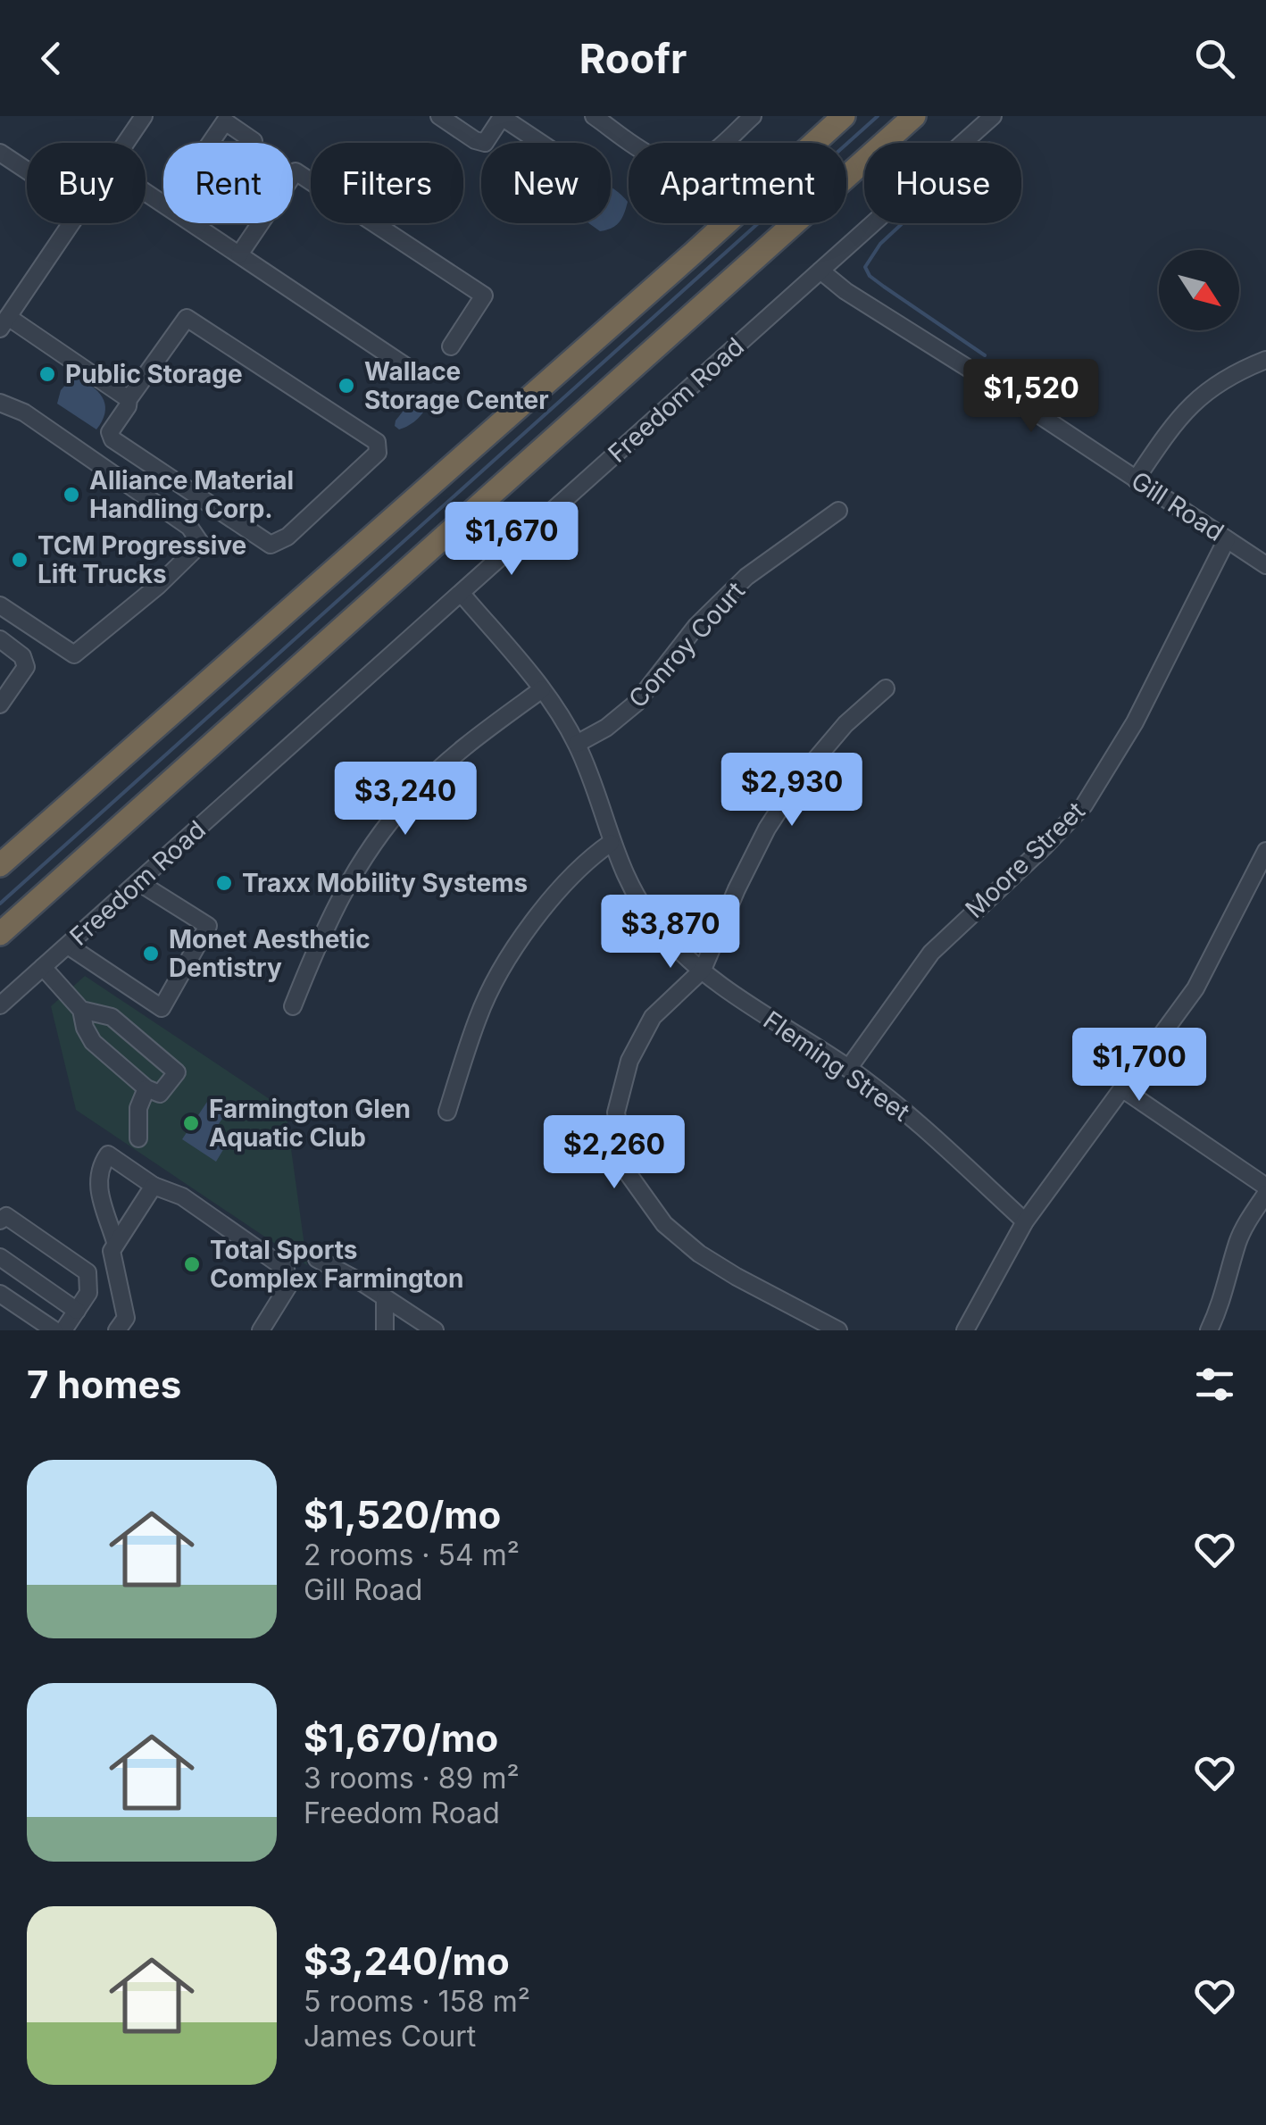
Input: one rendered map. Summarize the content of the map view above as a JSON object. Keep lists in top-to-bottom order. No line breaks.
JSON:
{"streets":{"street":["Freedom Road","Gill Road","Conroy Court","Moore Street","Fleming Street"]},"crossings":[["Freedom Road","Gill Road"],["Freedom Road","Fleming Street"],["Gill Road","Moore Street"],["Conroy Court","Fleming Street"],["Moore Street","Fleming Street"]],"places":["Public Storage","Wallace Storage Center","Alliance Material Handling Corp.","TCM Progressive Lift Trucks","Traxx Mobility Systems","Monet Aesthetic Dentistry","Farmington Glen Aquatic Club","Total Sports Complex Farmington"],"north":"bottom right","page":{"header":"Roofr","chip":["Buy","Rent","Filters","New","Apartment","House"],"price":["$1,520","$1,670","$2,930","$3,240","$3,870","$1,700","$2,260"],"heading":"7 homes","list":[{"name":"$1,520/mo","note":"2 rooms · 54 m² · Gill Road"},{"name":"$1,670/mo","note":"3 rooms · 89 m² · Freedom Road"},{"name":"$3,240/mo","note":"5 rooms · 158 m² · James Court"}]}}
